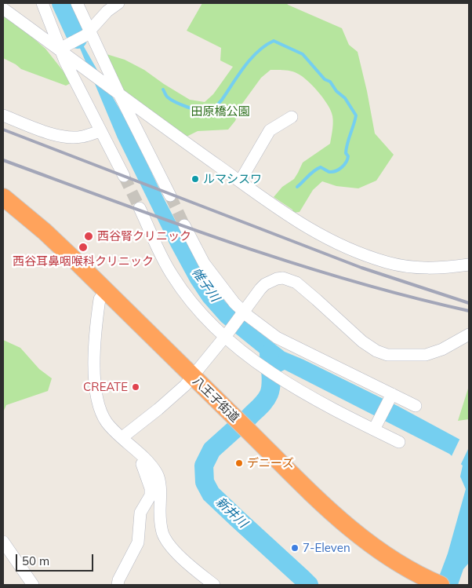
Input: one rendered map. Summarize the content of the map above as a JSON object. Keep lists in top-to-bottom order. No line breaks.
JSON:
{"streets":{"highway":["八王子街道"]},"water":["帷子川","新井川"],"parks":["田原橋公園"],"places":["ルマシスワ","西谷腎クリニック","西谷耳鼻咽喉科クリニック","CREATE","デニーズ","7-Eleven"],"scale_bar":"50 m"}
